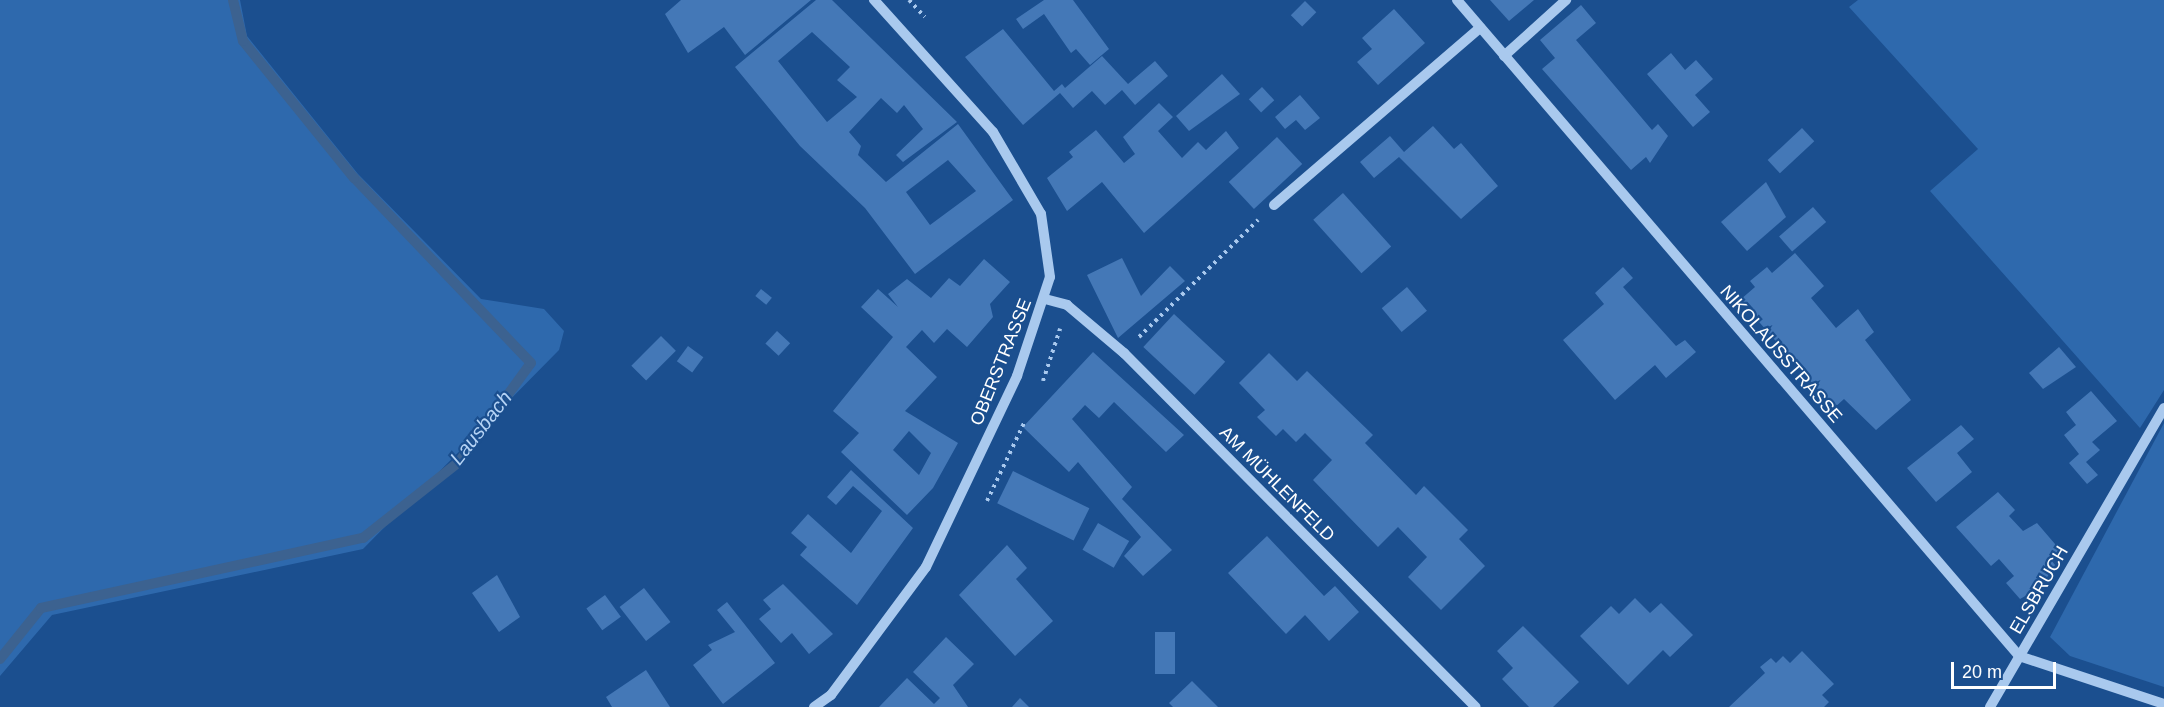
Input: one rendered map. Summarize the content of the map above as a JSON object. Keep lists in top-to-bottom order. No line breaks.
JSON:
{"streets":{"street":["NIKOLAUSSTRASSE","OBERSTRASSE","AM MÜHLENFELD","ELSBRUCH"]},"crossings":[["NIKOLAUSSTRASSE","ELSBRUCH"],["OBERSTRASSE","AM MÜHLENFELD"]],"water":["Lausbach"],"scale_bar":"20 m"}
